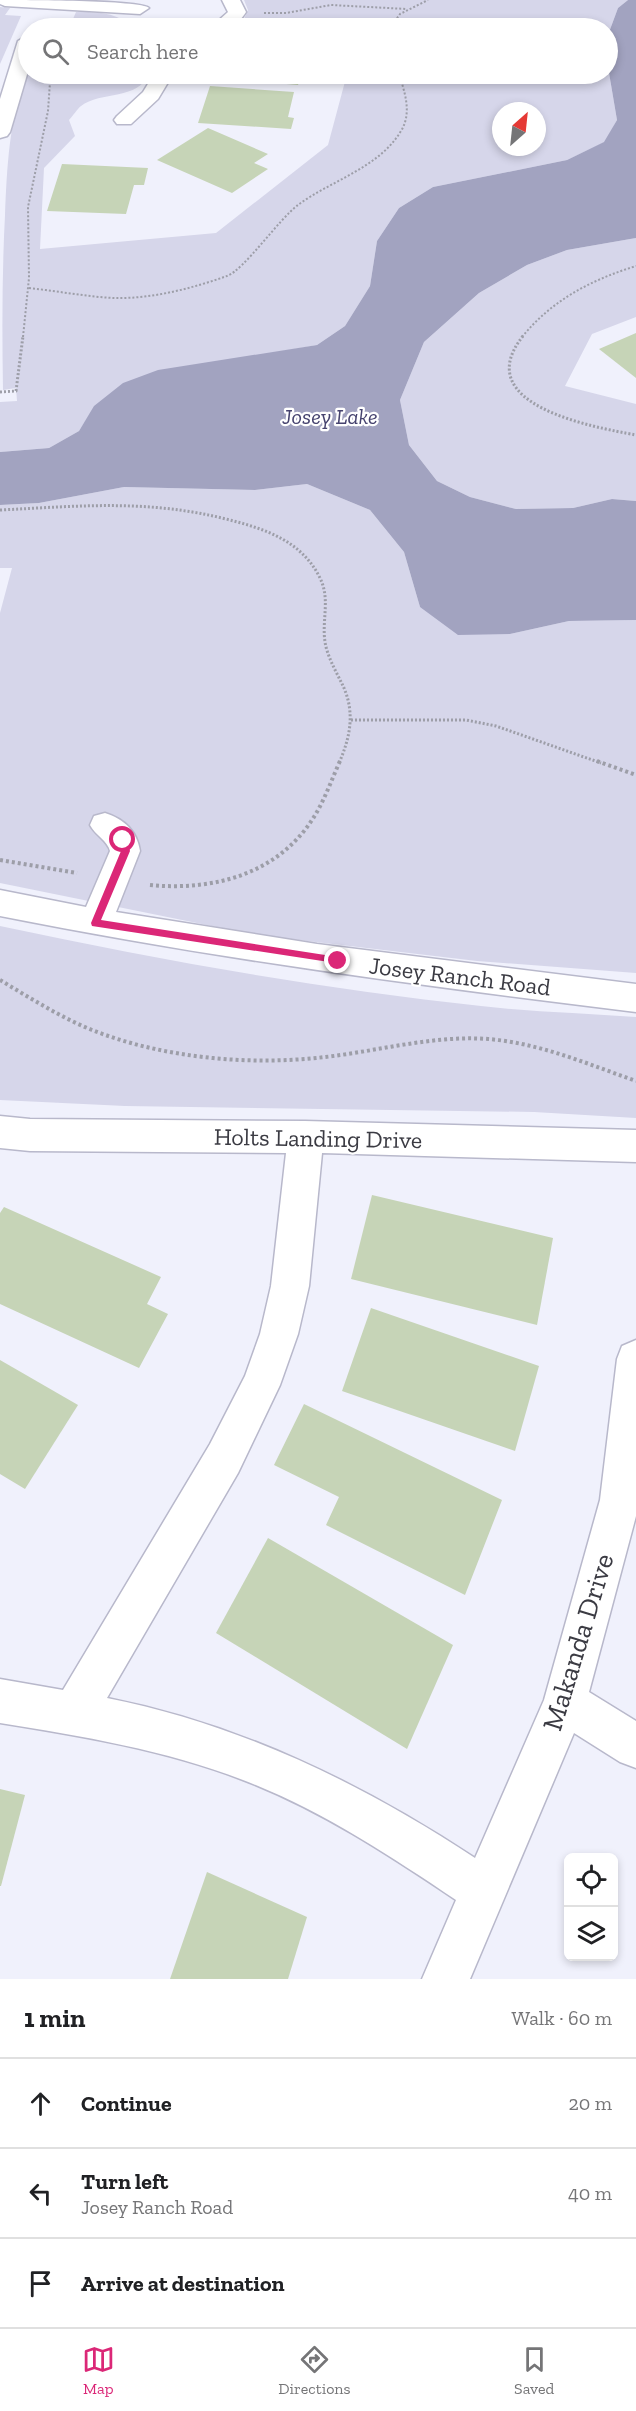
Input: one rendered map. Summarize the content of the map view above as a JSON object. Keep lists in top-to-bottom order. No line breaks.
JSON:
{"streets":{"street":["Josey Ranch Road","Holts Landing Drive","Makanda Drive"]},"water":["Josey Lake"],"north":"top right","page":{"search":"Search here","heading":["1 min","Walk · 60 m"],"list":[["Continue","20 m"],["Turn left","Josey Ranch Road","40 m"],"Arrive at destination"],"nav":["Map","Directions","Saved"]}}
